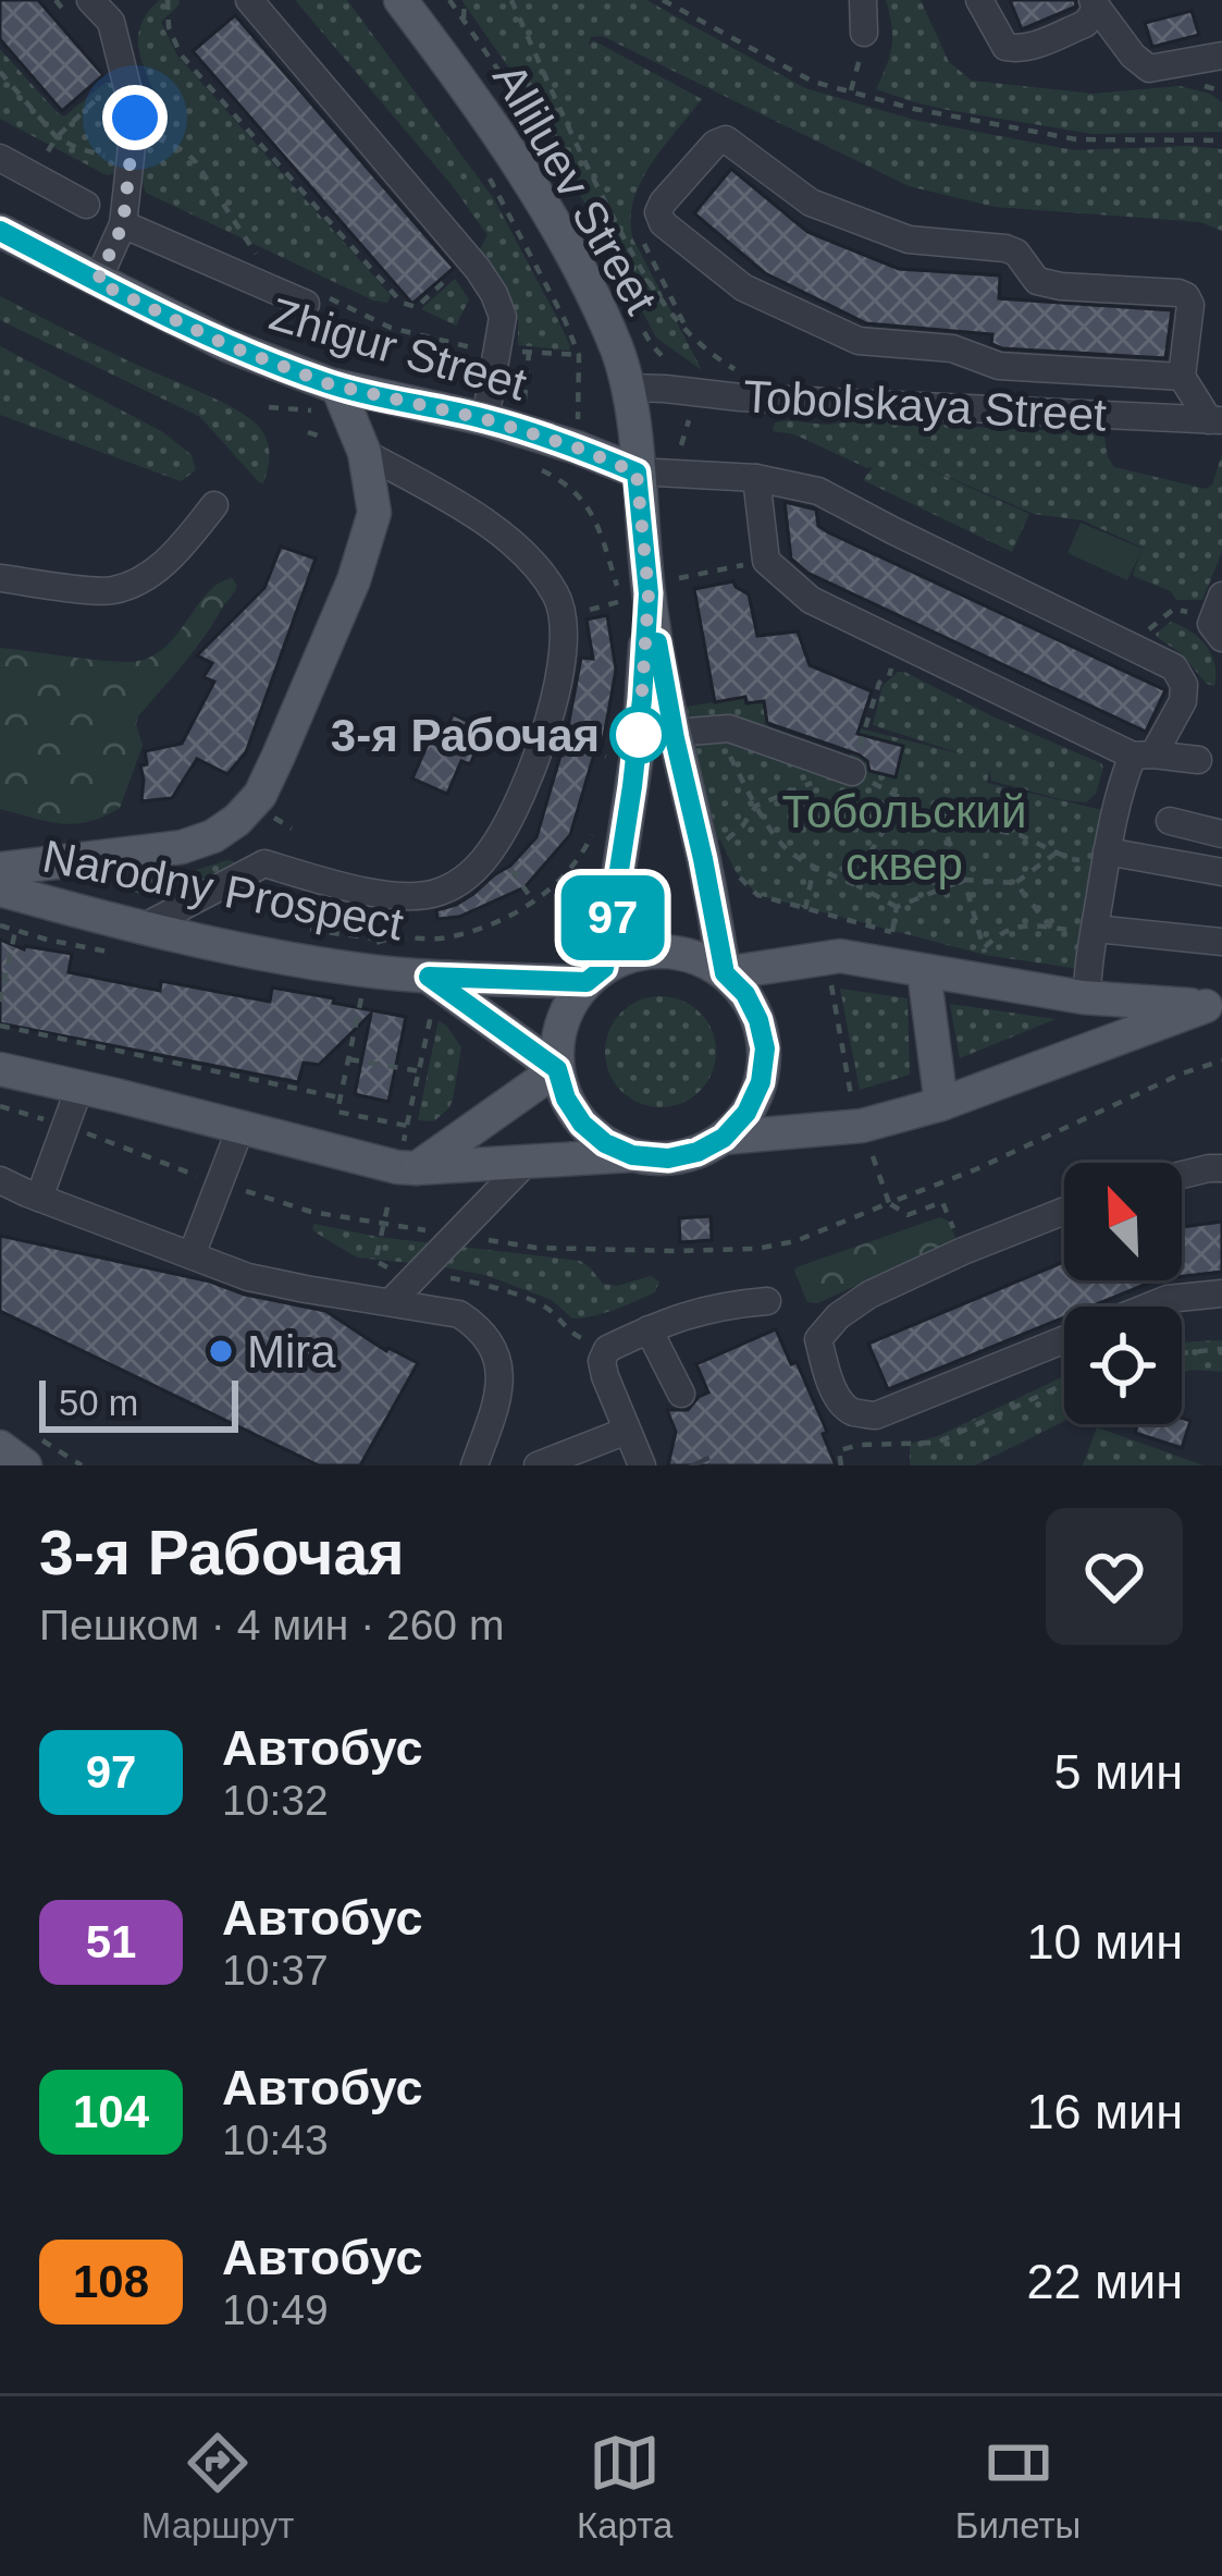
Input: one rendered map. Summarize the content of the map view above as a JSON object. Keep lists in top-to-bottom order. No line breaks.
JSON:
{"streets":{"main road":["Alliluev Street","Zhigur Street","Narodny Prospect"],"street":["Tobolskaya Street"]},"crossings":[["Alliluev Street","Zhigur Street"],["Alliluev Street","Tobolskaya Street"],["Alliluev Street","Narodny Prospect"]],"parks":["Тобольский сквер"],"places":["3-я Рабочая","Mira"],"lines":["bus line 97"],"scale_bar":"50 m","north":"top left","page":{"on_map":"97","scale":"50 m","heading":["3-я Рабочая","Пешком · 4 мин · 260 m"],"list":[{"mark":"97","name":"Автобус","note":"10:32","value":"5 мин"},{"mark":"51","name":"Автобус","note":"10:37","value":"10 мин"},{"mark":"104","name":"Автобус","note":"10:43","value":"16 мин"},{"mark":"108","name":"Автобус","note":"10:49","value":"22 мин"}],"tabs":["Маршрут","Карта","Билеты"]}}
